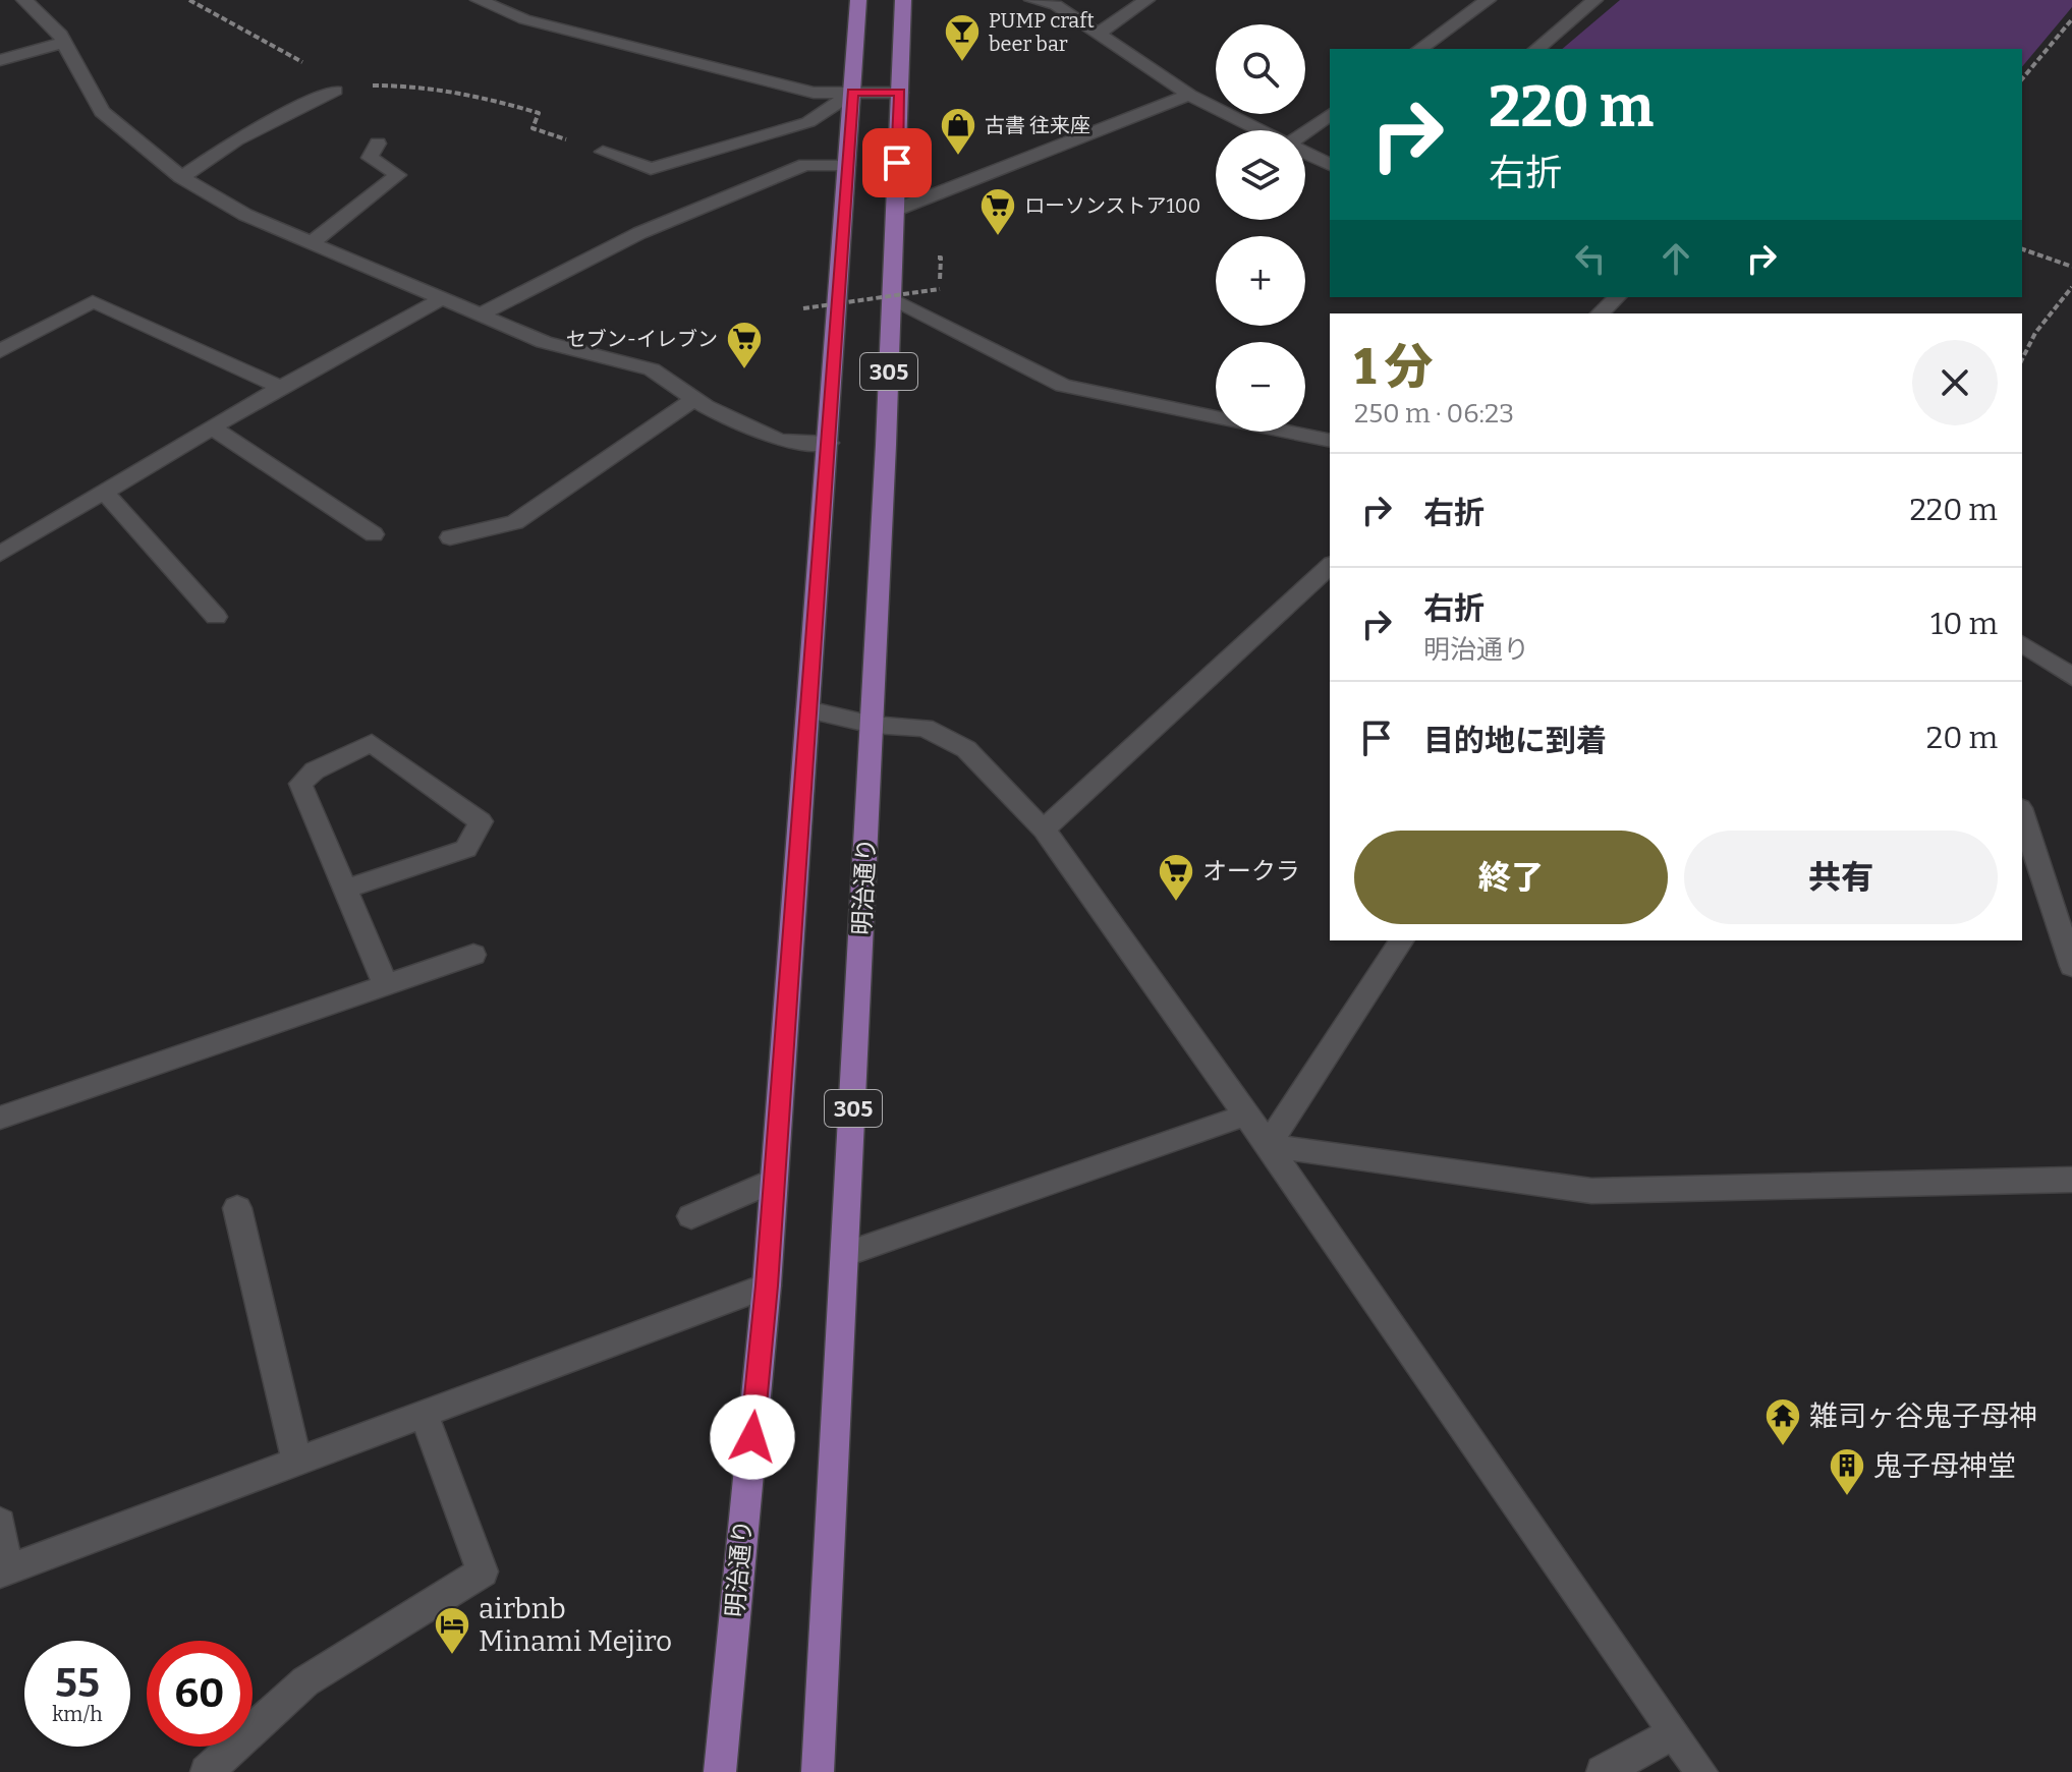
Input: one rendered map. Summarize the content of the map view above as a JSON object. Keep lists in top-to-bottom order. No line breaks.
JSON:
{"streets":{"main road":["305","明治通り"]},"places":{"bar":["PUMP craft beer bar"],"shop":["古書 往来座"],"supermarket":["ローソンストア100","セブン-イレブン","オークラ"],"temple":["雑司ヶ谷鬼子母神"],"building":["鬼子母神堂"],"hotel":["airbnb Minami Mejiro"]},"page":{"map_buttons":["+","−"],"turn":["220 m","右折"],"heading":["1 分","250 m · 06:23"],"list":[{"name":"右折","value":"220 m"},{"name":"右折","note":"明治通り","value":"10 m"},{"name":"目的地に到着","value":"20 m"}],"buttons":["終了","共有"],"speed":"55 km/h","limit":"60"}}
